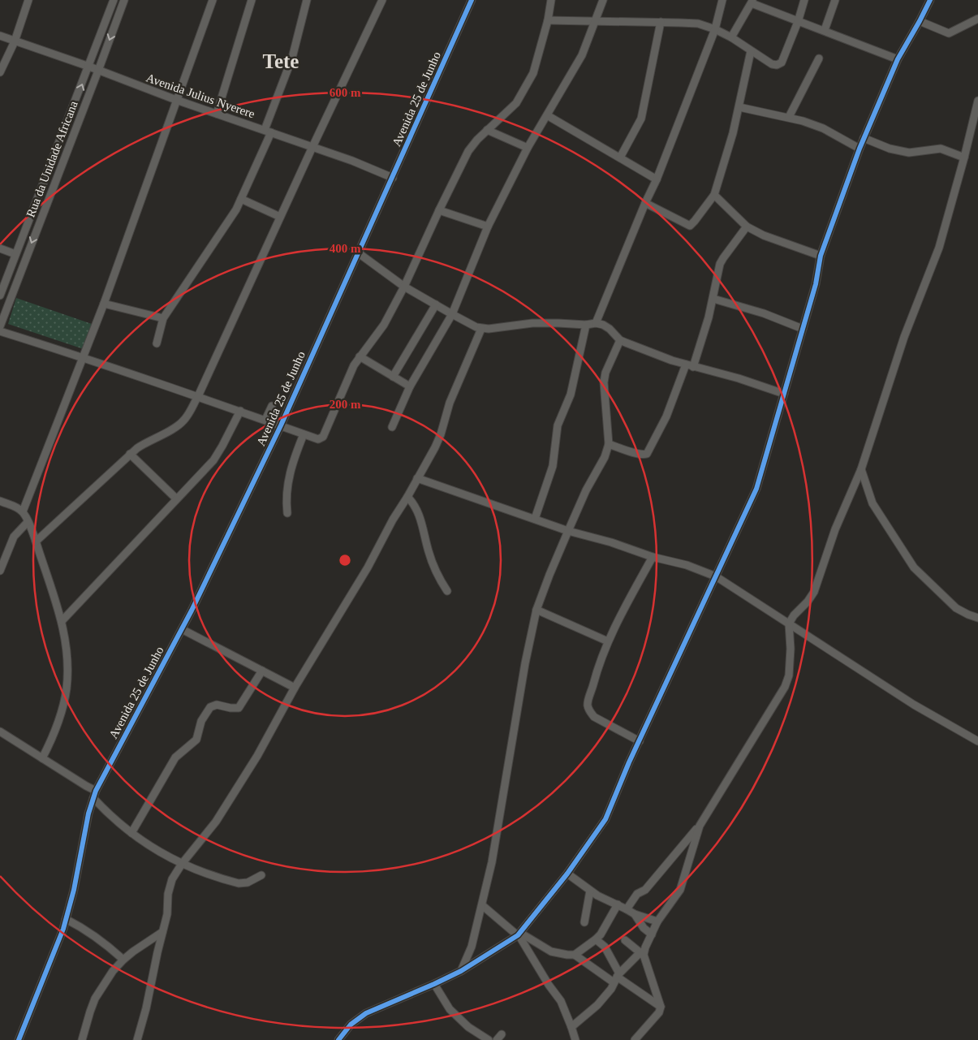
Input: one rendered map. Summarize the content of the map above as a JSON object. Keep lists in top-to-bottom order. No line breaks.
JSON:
{"streets":{"street":["Avenida Julius Nyerere","Avenida 25 de Junho","Rua da Unidade Africana"]},"crossings":[["Avenida Julius Nyerere","Avenida 25 de Junho"],["Avenida Julius Nyerere","Rua da Unidade Africana"]],"districts":["Tete"],"rings":["600 m","400 m","200 m"]}
